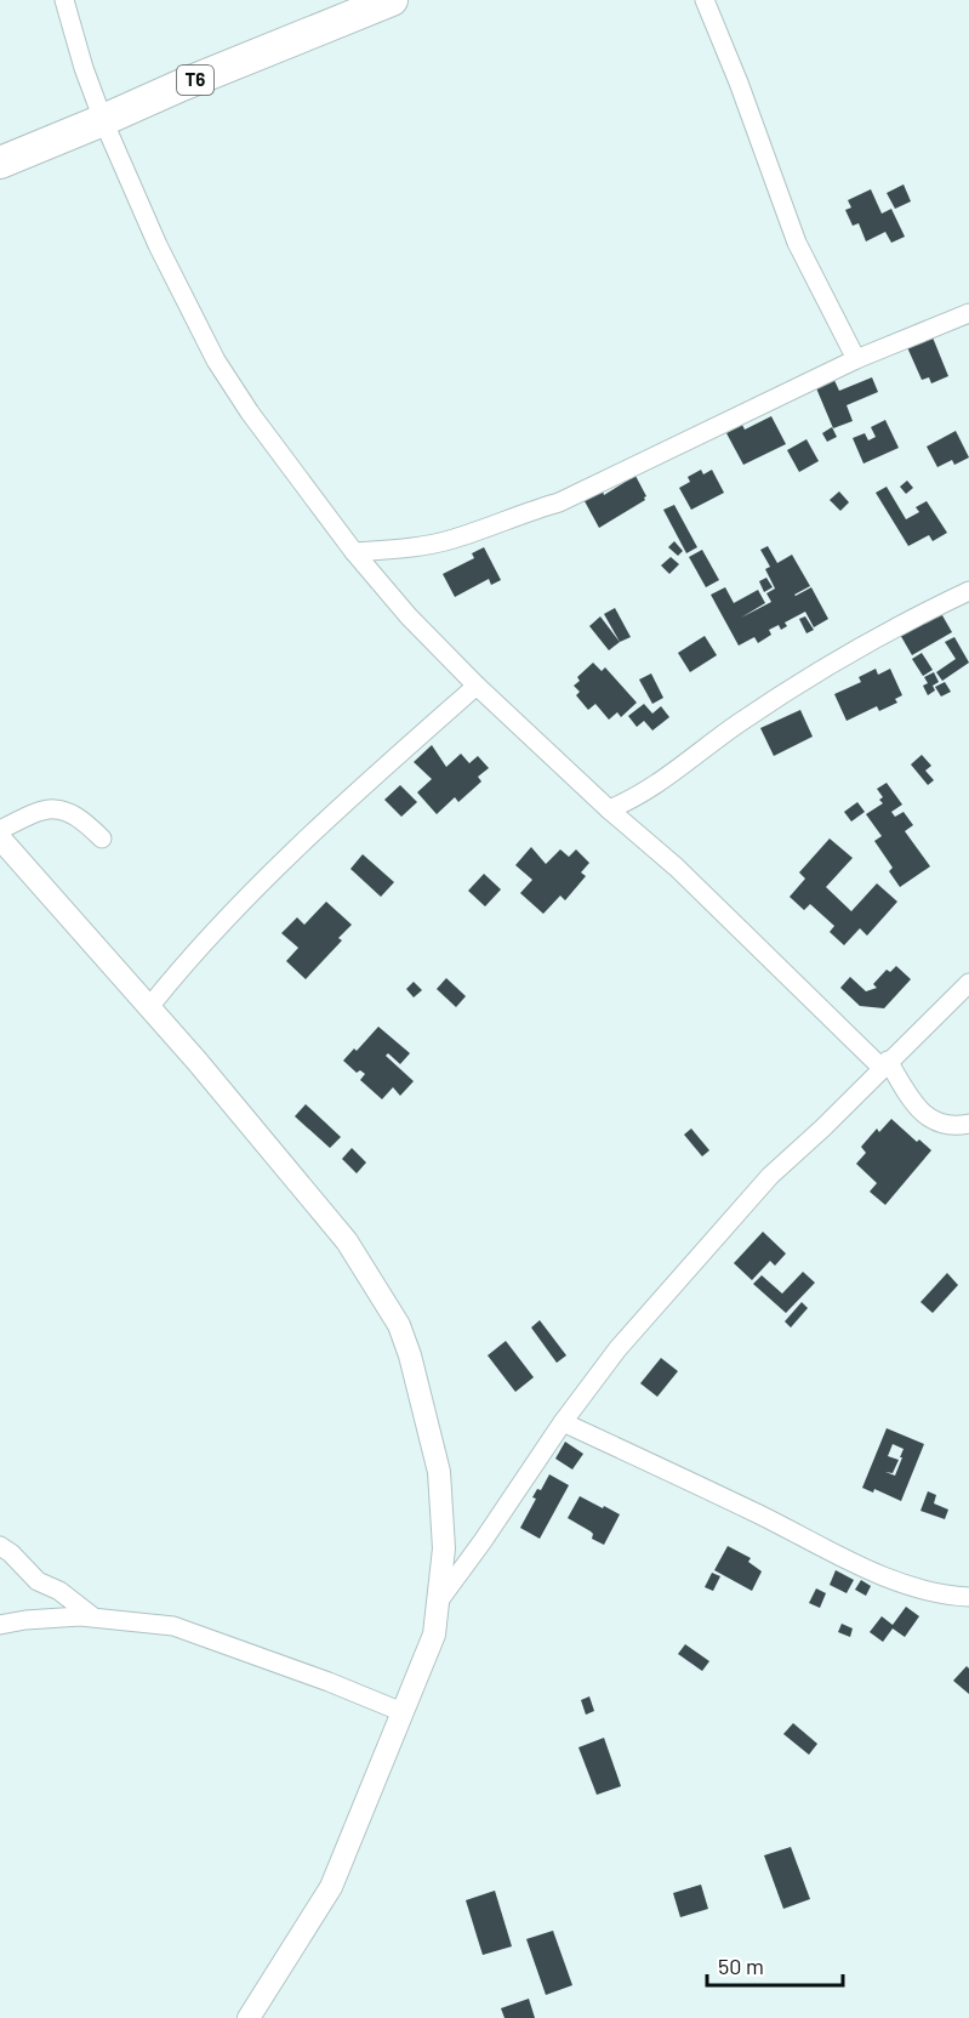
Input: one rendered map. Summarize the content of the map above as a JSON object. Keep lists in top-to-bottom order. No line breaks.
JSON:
{"streets":{"highway":["T6"]},"scale_bar":"50 m"}
